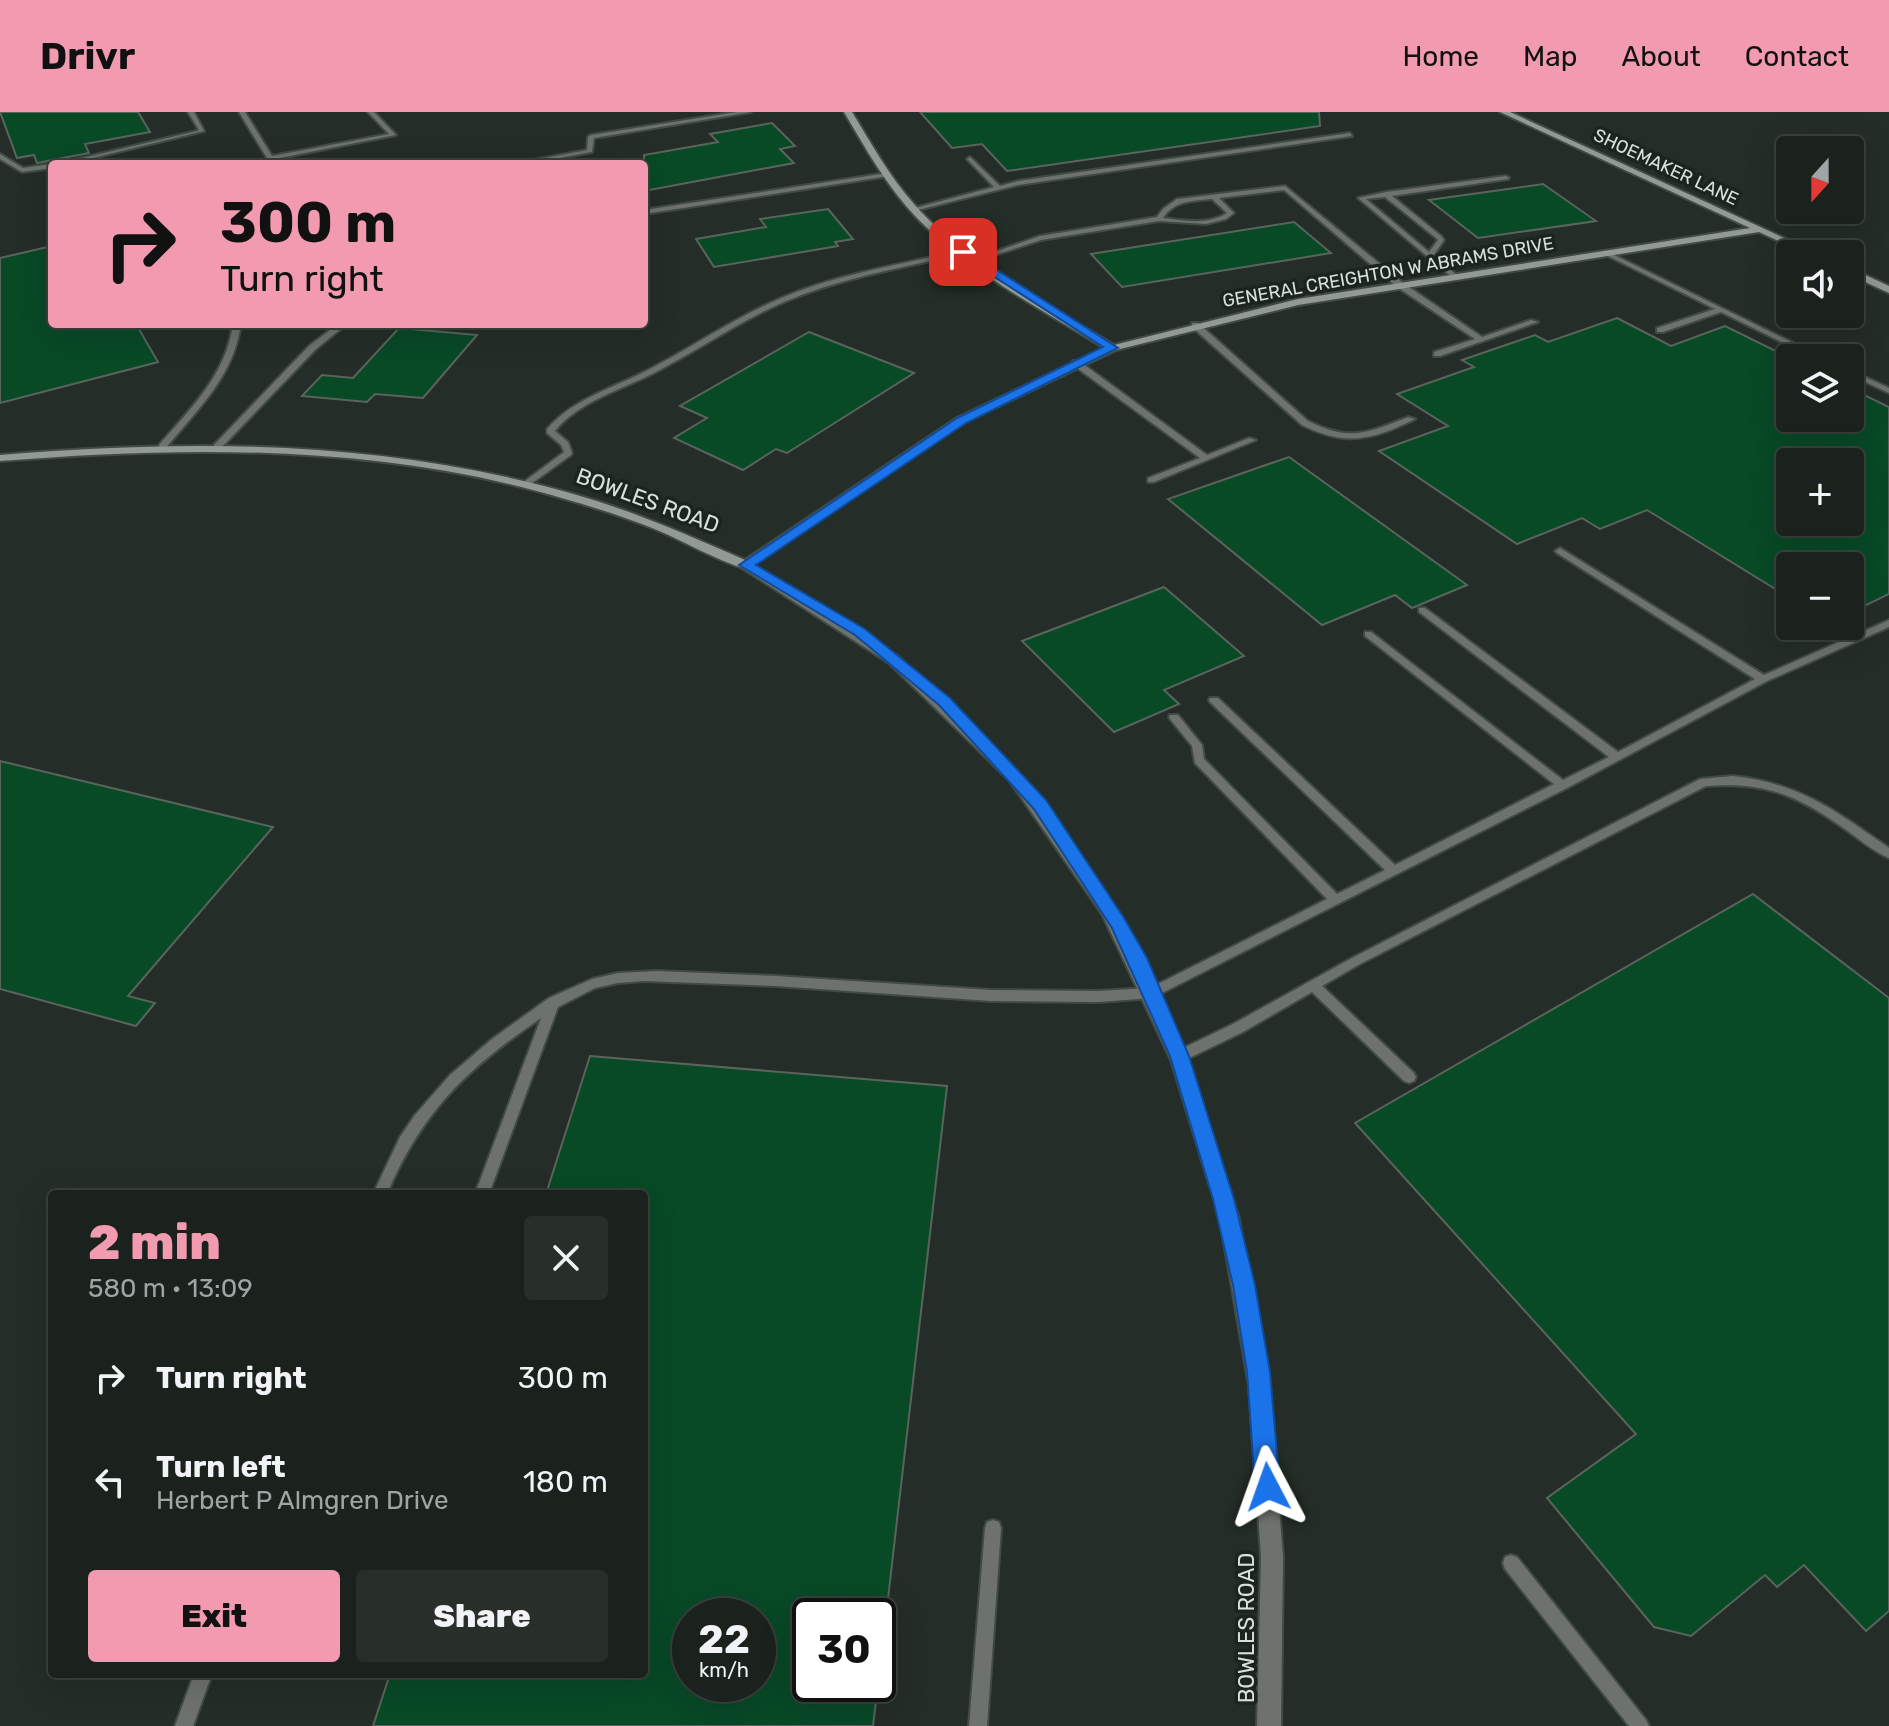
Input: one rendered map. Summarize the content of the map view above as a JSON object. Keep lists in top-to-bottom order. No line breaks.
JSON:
{"streets":{"street":["SHOEMAKER LANE","GENERAL CREIGHTON W ABRAMS DRIVE","BOWLES ROAD"]},"crossings":[["SHOEMAKER LANE","GENERAL CREIGHTON W ABRAMS DRIVE"],["GENERAL CREIGHTON W ABRAMS DRIVE","BOWLES ROAD"]],"north":"bottom","page":{"header":"Drivr","nav":["Home","Map","About","Contact"],"map_buttons":["+","−"],"turn":["300 m","Turn right"],"heading":["2 min","580 m · 13:09"],"list":[{"name":"Turn right","value":"300 m"},{"name":"Turn left","note":"Herbert P Almgren Drive","value":"180 m"}],"buttons":["Exit","Share"],"speed":"22 km/h","limit":"30"}}
